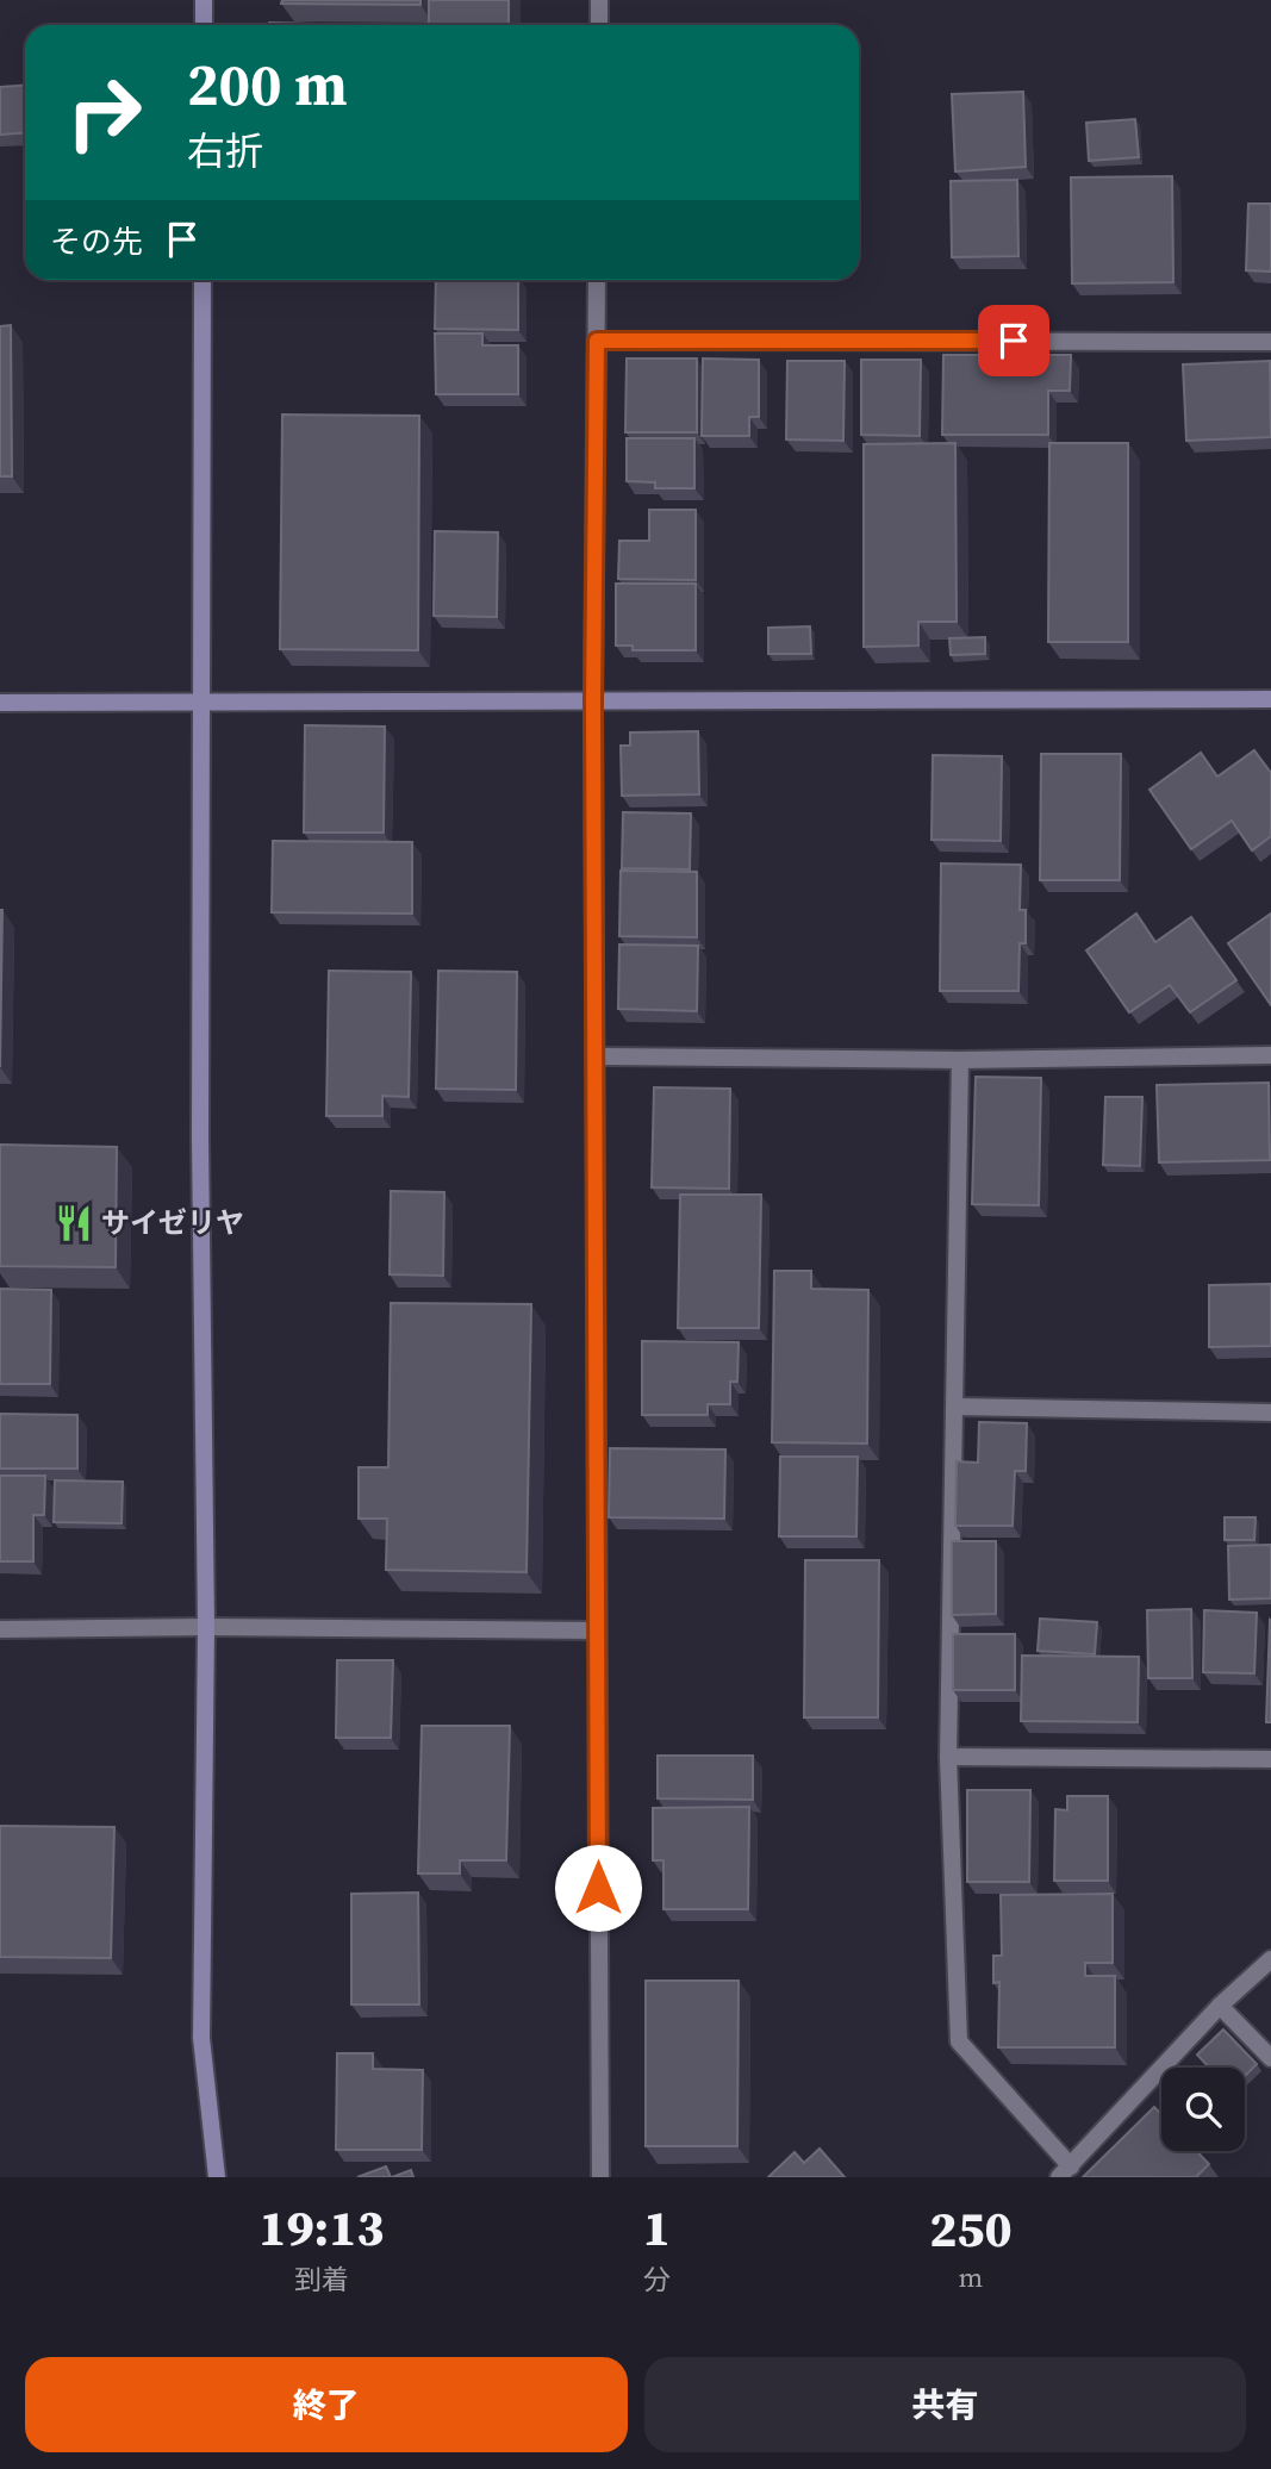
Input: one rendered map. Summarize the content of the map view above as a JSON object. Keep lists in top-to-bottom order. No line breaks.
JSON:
{"places":{"restaurant":["サイゼリヤ"]},"page":{"turn":["200 m","右折"],"then":"その先","eta":["19:13","到着","1","分","250","m"],"buttons":["終了","共有"]}}
